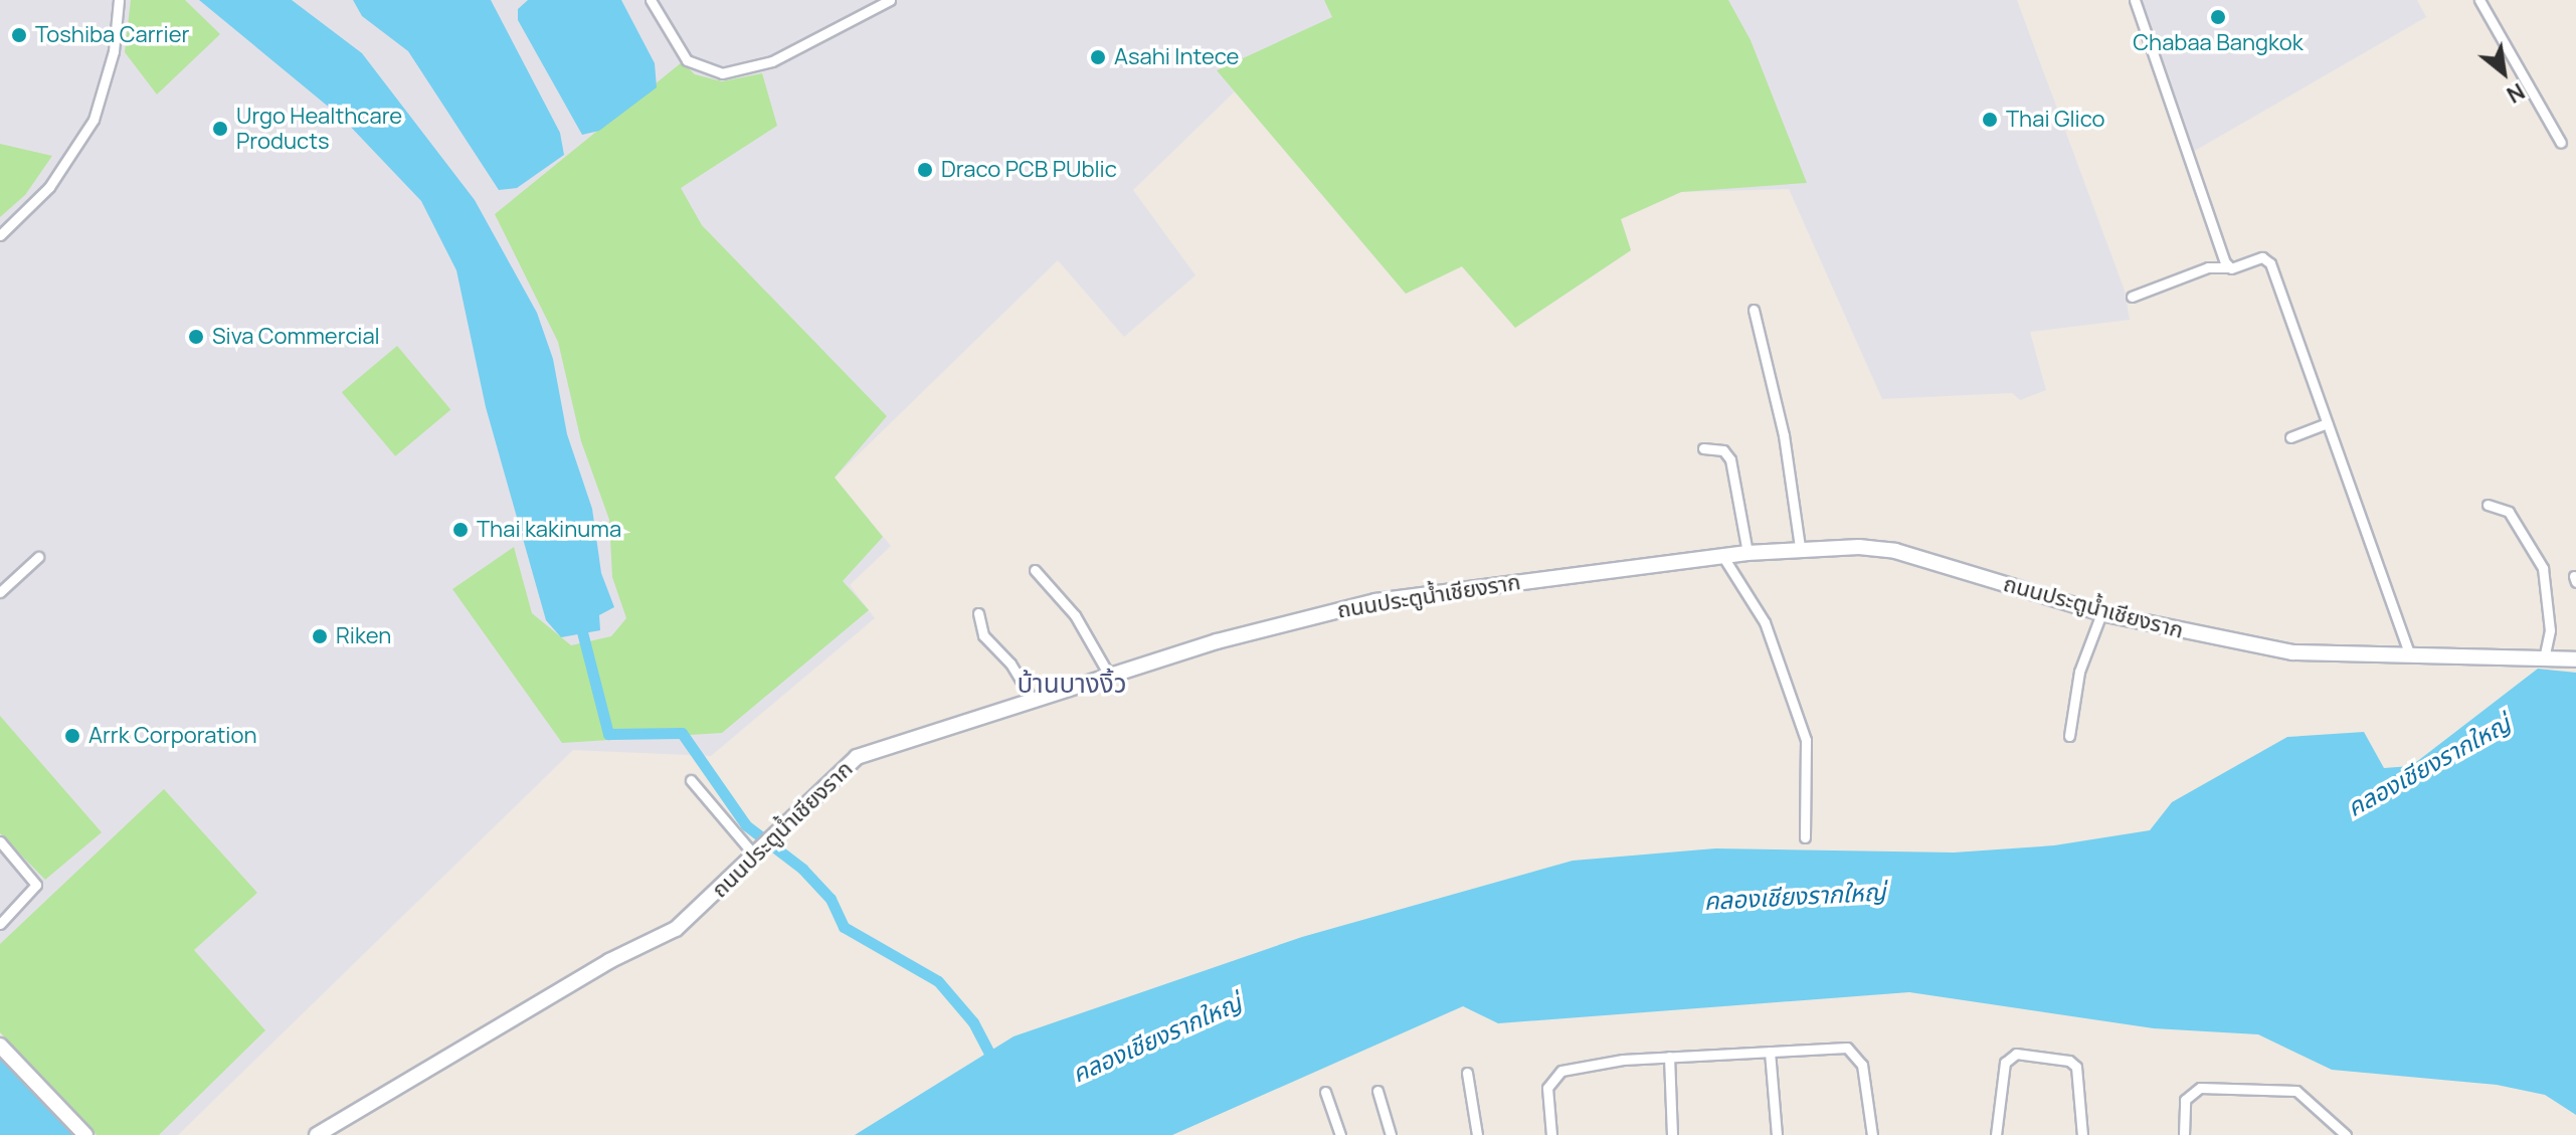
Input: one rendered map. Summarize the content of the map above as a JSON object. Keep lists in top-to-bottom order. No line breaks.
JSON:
{"streets":{"street":["ถนนประตูน้ำเชียงราก"]},"districts":["บ้านบางงิ้ว"],"water":["คลองเชียงรากใหญ่"],"places":["Chabaa Bangkok","Toshiba Carrier","Asahi Intece","Thai Glico","Urgo Healthcare Products","Draco PCB PUblic","Siva Commercial","Thai kakinuma","Riken","Arrk Corporation"],"north":"bottom right"}
